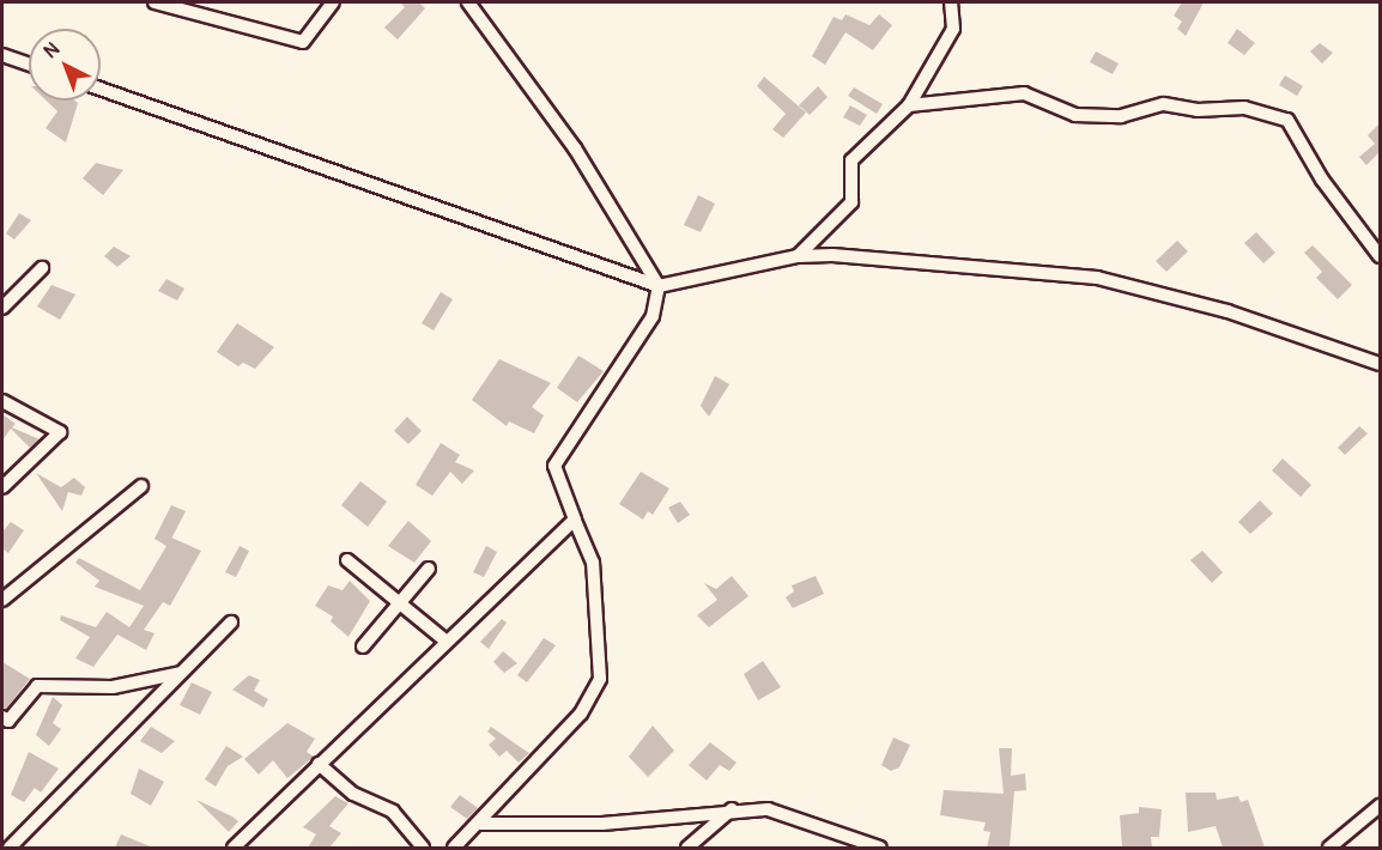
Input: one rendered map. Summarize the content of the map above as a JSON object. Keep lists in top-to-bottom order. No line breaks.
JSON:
{"north":"top left"}
